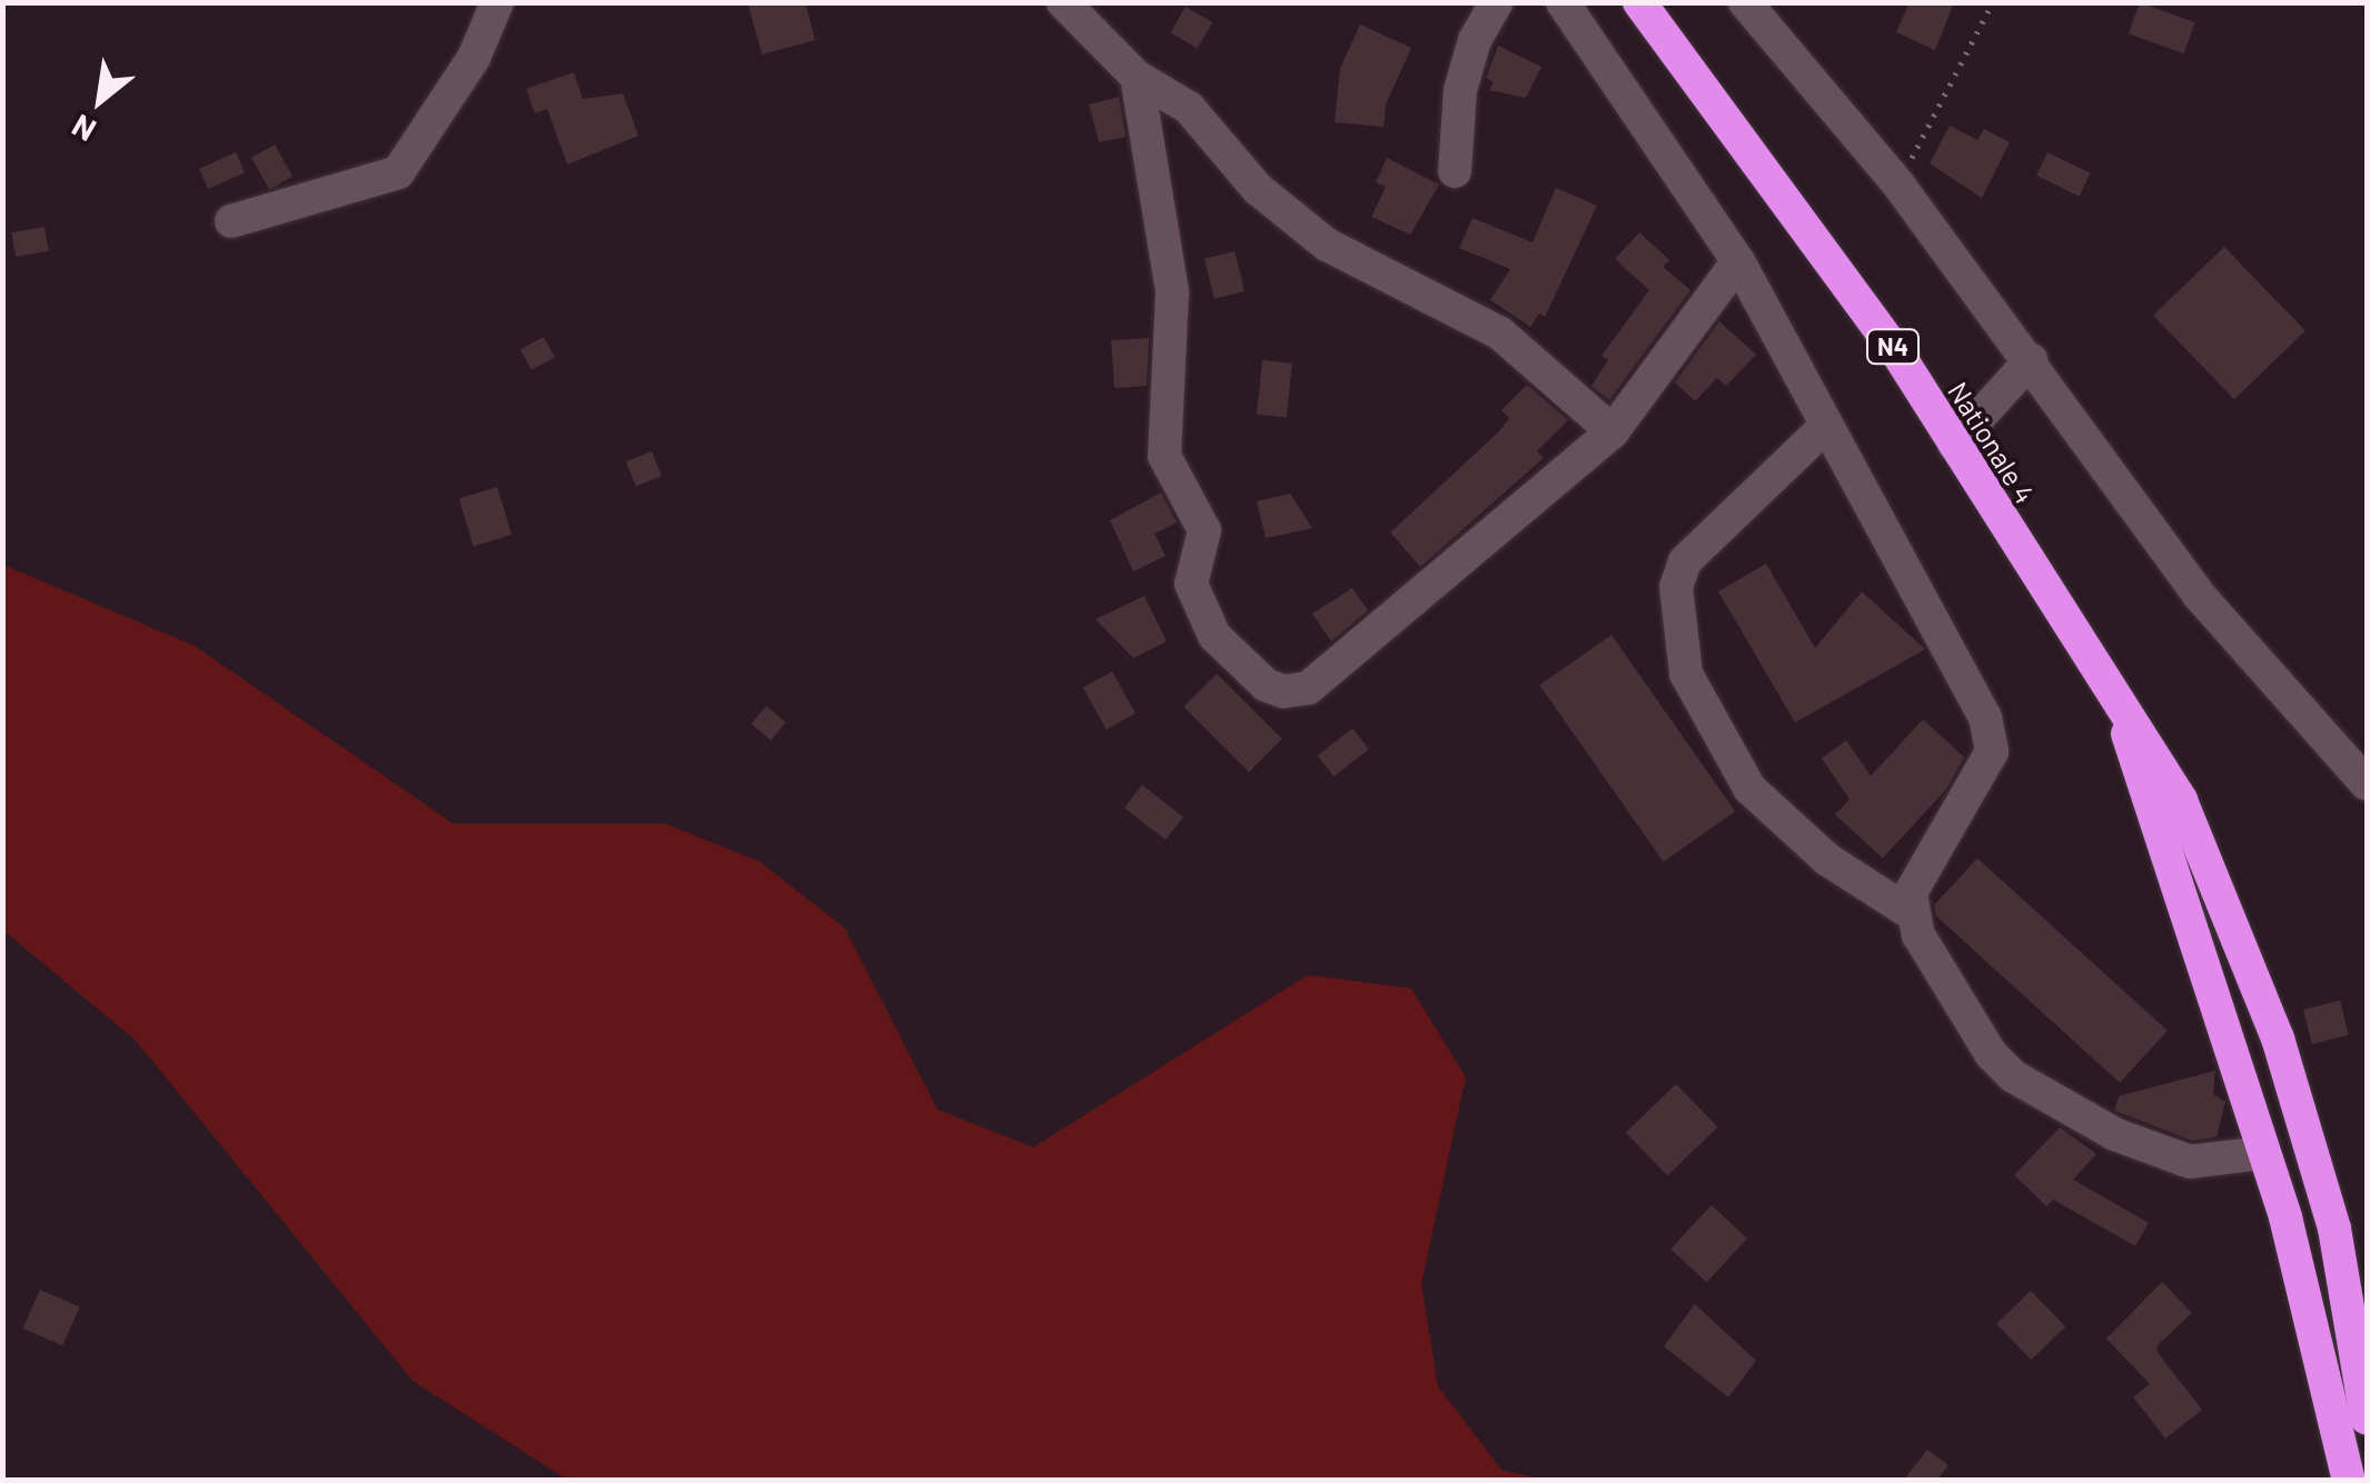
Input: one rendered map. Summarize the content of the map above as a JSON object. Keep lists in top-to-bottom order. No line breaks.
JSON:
{"streets":{"highway":["N4","Nationale 4"]},"north":"bottom left"}
